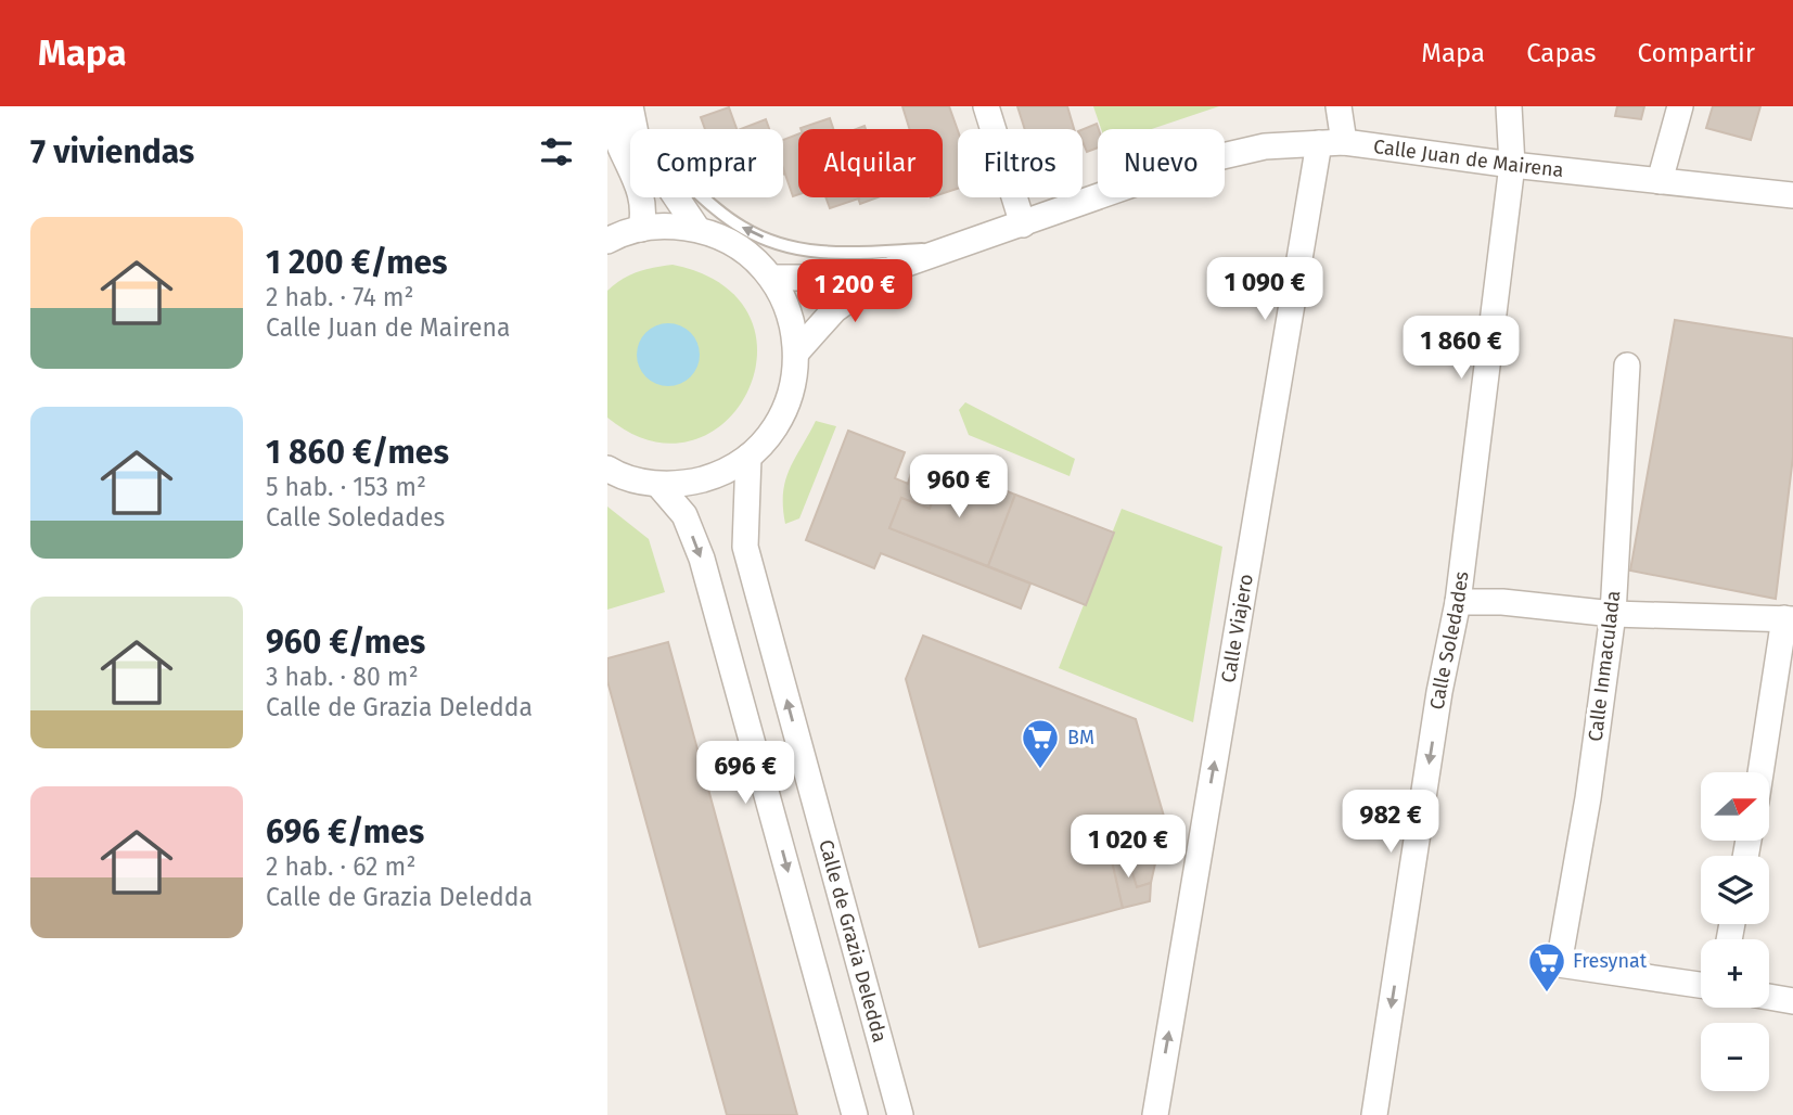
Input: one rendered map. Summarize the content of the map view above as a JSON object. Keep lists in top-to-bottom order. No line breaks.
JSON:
{"streets":{"street":["Calle Juan de Mairena","Calle Viajero","Calle Soledades","Calle Inmaculada","Calle de Grazia Deledda"]},"crossings":[["Calle Juan de Mairena","Calle Viajero"],["Calle Juan de Mairena","Calle Soledades"]],"one_way":["Calle Viajero","Calle Soledades"],"places":{"supermarket":["BM","Fresynat"]},"north":"right","page":{"header":"Mapa","nav":["Mapa","Capas","Compartir"],"heading":"7 viviendas","chip":["Comprar","Alquilar","Filtros","Nuevo"],"list":[{"name":"1 200 €/mes","note":"2 hab. · 74 m² · Calle Juan de Mairena"},{"name":"1 860 €/mes","note":"5 hab. · 153 m² · Calle Soledades"},{"name":"960 €/mes","note":"3 hab. · 80 m² · Calle de Grazia Deledda"},{"name":"696 €/mes","note":"2 hab. · 62 m² · Calle de Grazia Deledda"}],"price":["1 090 €","1 200 €","1 860 €","960 €","696 €","982 €","1 020 €"],"map_buttons":["+","−"]}}
